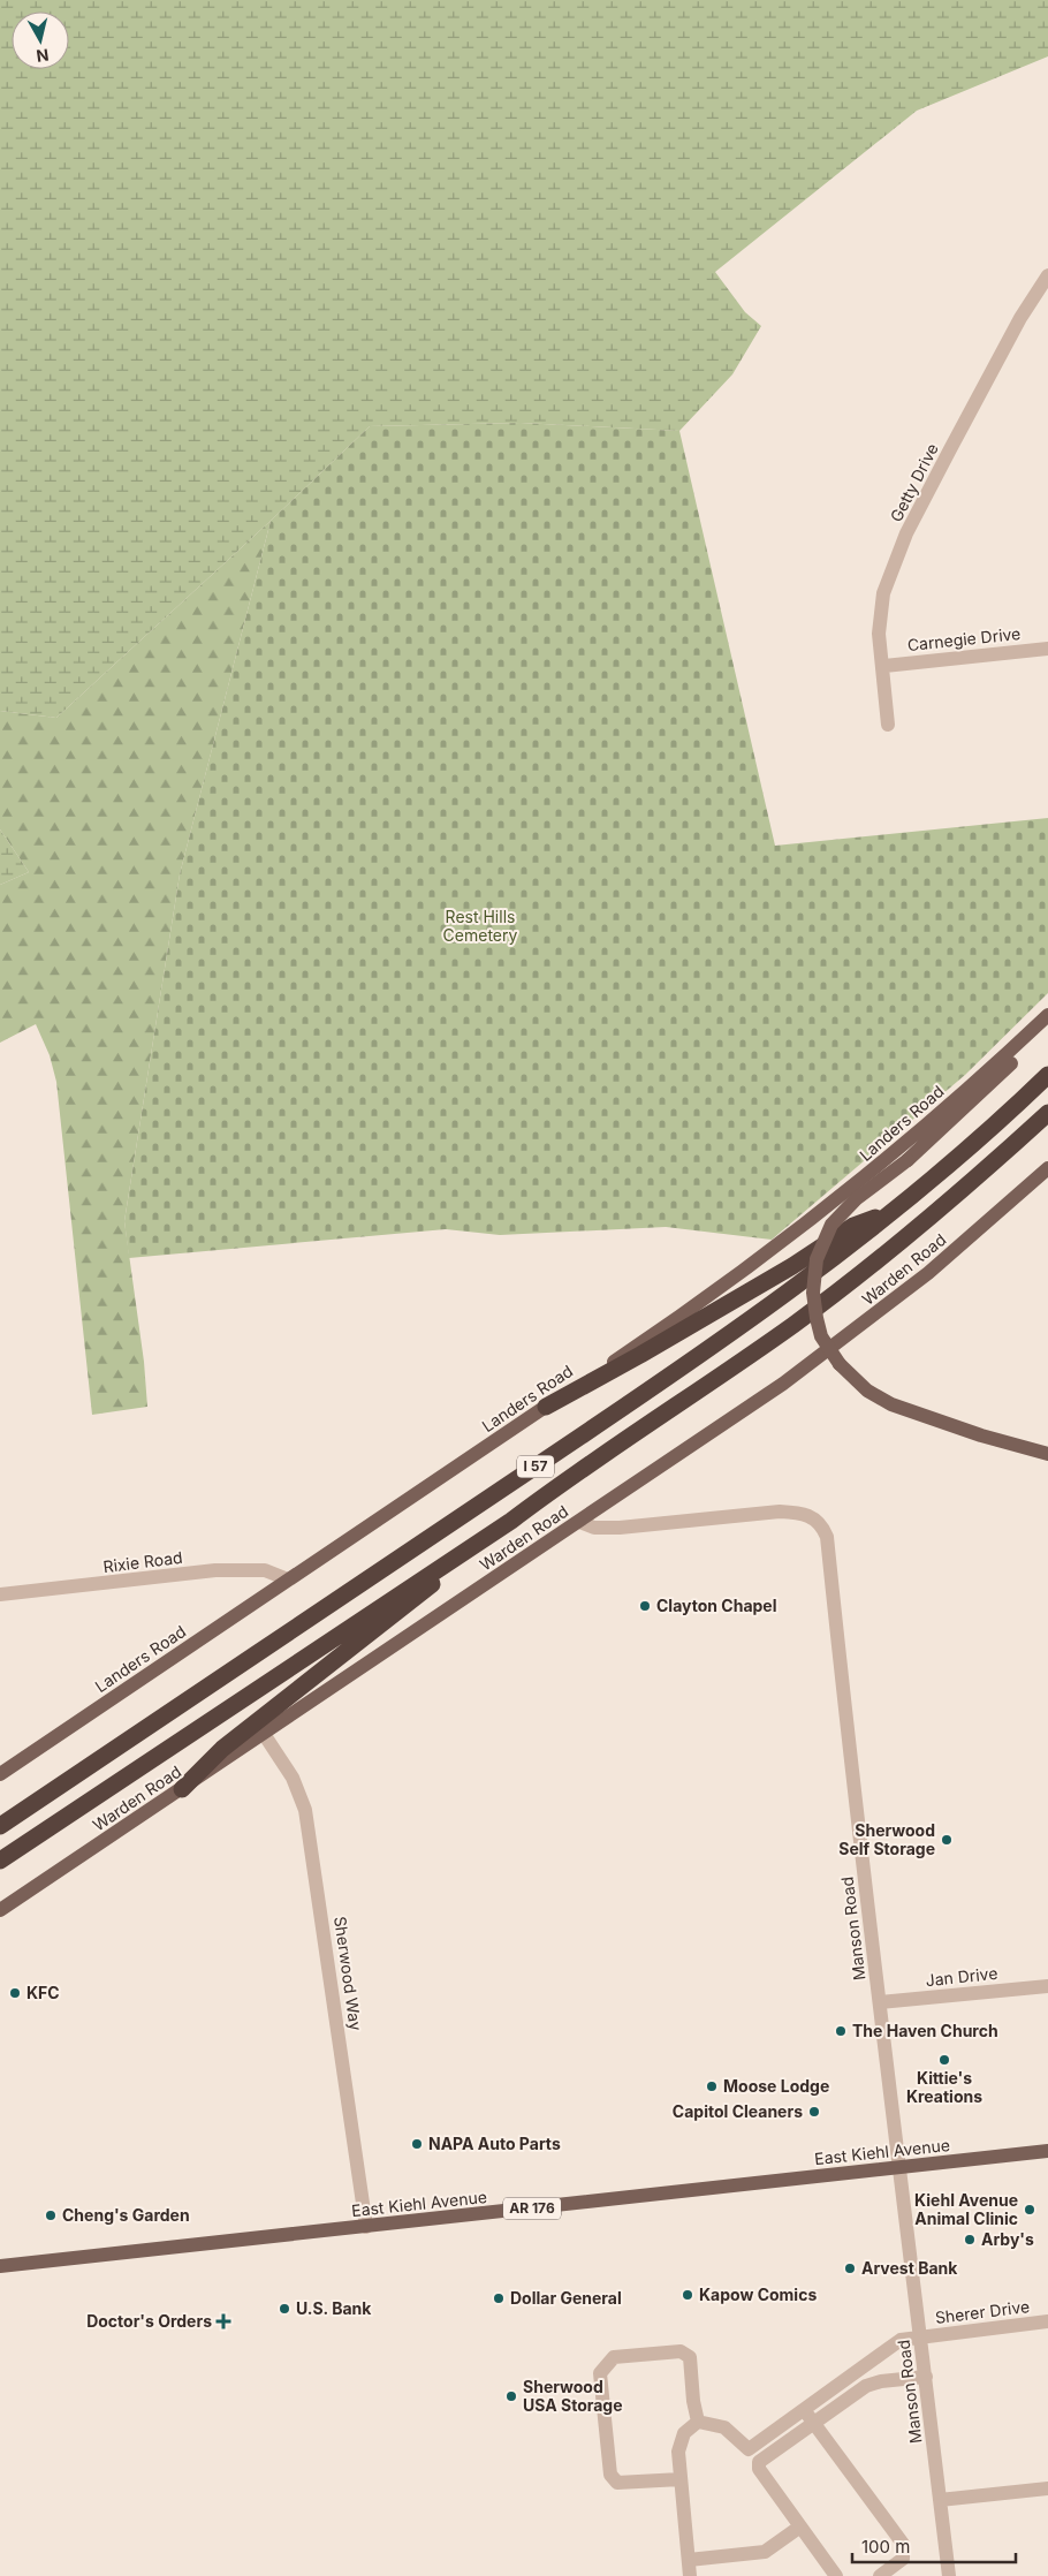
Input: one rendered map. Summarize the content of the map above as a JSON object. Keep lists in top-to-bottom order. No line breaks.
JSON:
{"streets":{"highway":["I 57"],"main road":["Landers Road","Warden Road","East Kiehl Avenue","AR 176"],"street":["Getty Drive","Carnegie Drive","Rixie Road","Manson Road","Sherwood Way","Jan Drive","Sherer Drive"]},"crossings":[["Getty Drive","Carnegie Drive"],["Landers Road","Rixie Road"],["Warden Road","Manson Road"],["Warden Road","Sherwood Way"],["Manson Road","Jan Drive"],["Manson Road","East Kiehl Avenue"],["Manson Road","Sherer Drive"],["Sherwood Way","East Kiehl Avenue"]],"parks":["Rest Hills Cemetery"],"places":{"other":["Clayton Chapel","Sherwood Self Storage","KFC","The Haven Church","Kittie's Kreations","Moose Lodge","Capitol Cleaners","NAPA Auto Parts","Kiehl Avenue Animal Clinic","Cheng's Garden","Arby's","Arvest Bank","Kapow Comics","Dollar General","U.S. Bank","Sherwood USA Storage"],"health":["Doctor's Orders"]},"scale_bar":"100 m","north":"bottom"}
